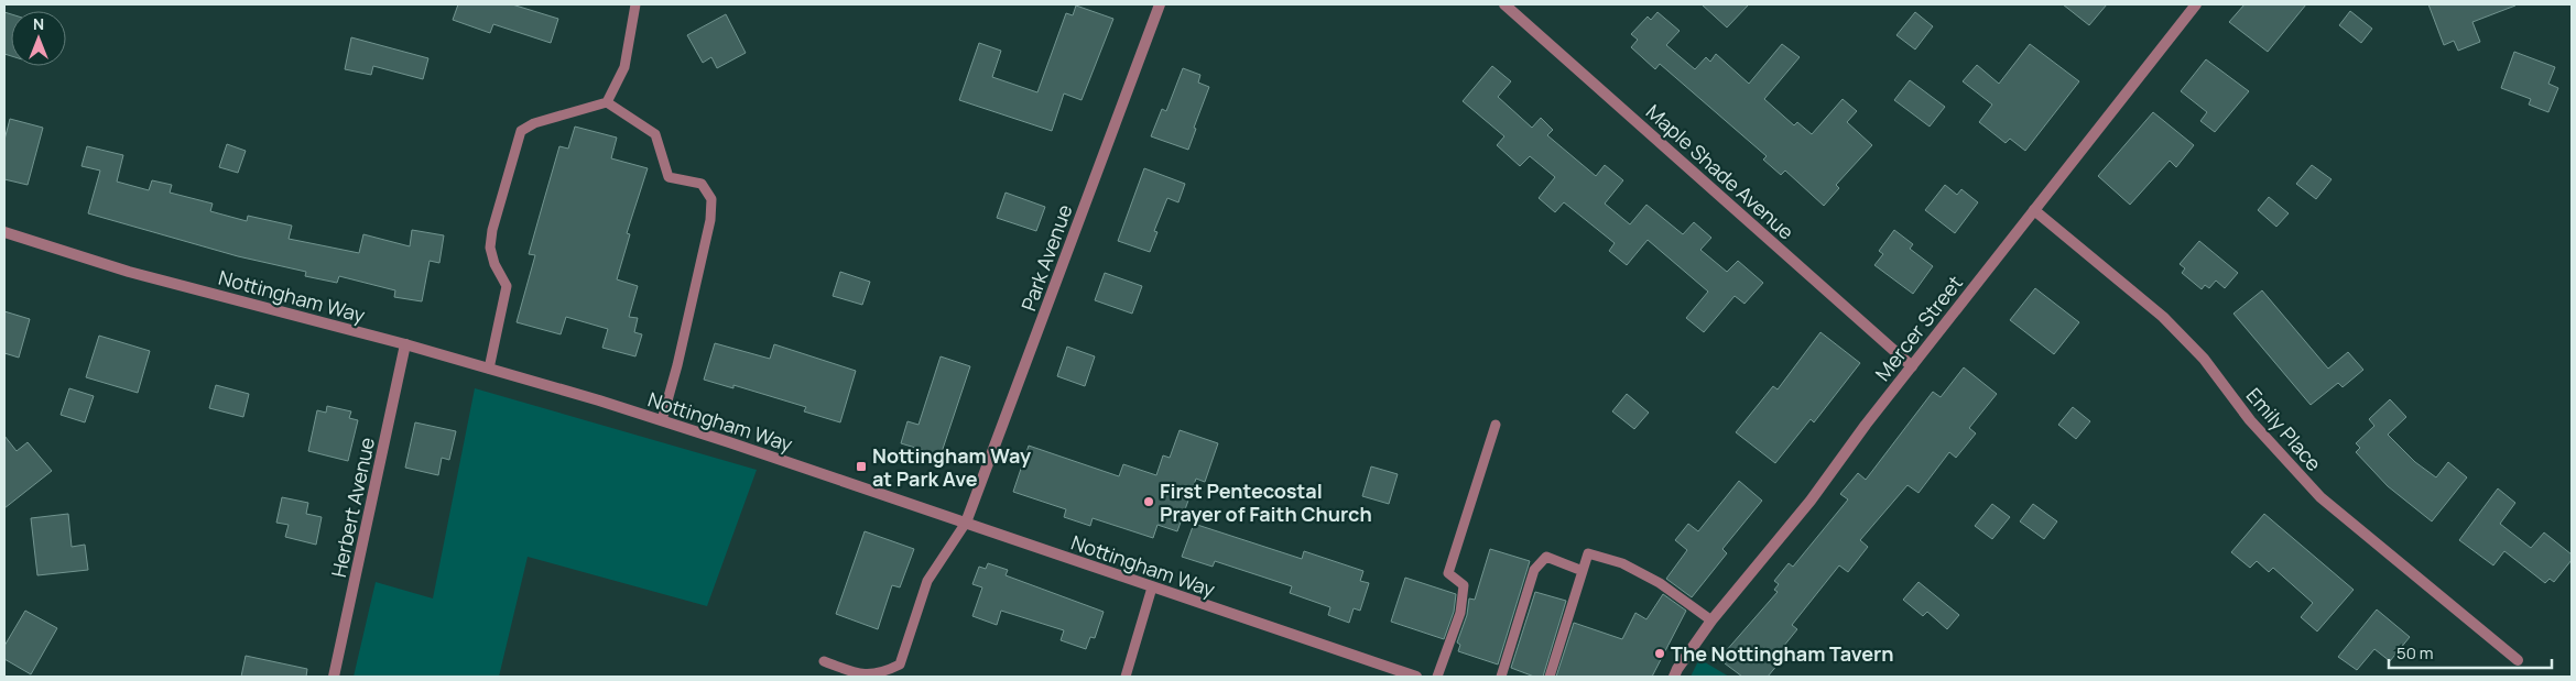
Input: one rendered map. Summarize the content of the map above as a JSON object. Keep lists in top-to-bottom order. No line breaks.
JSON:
{"streets":{"street":["Maple Shade Avenue","Park Avenue","Nottingham Way","Mercer Street","Emily Place","Herbert Avenue"]},"crossings":[["Maple Shade Avenue","Mercer Street"],["Park Avenue","Nottingham Way"],["Nottingham Way","Herbert Avenue"],["Mercer Street","Emily Place"]],"places":{"transit":["Nottingham Way at Park Ave"],"other":["First Pentecostal Prayer of Faith Church","The Nottingham Tavern"]},"scale_bar":"50 m","north":"top"}
